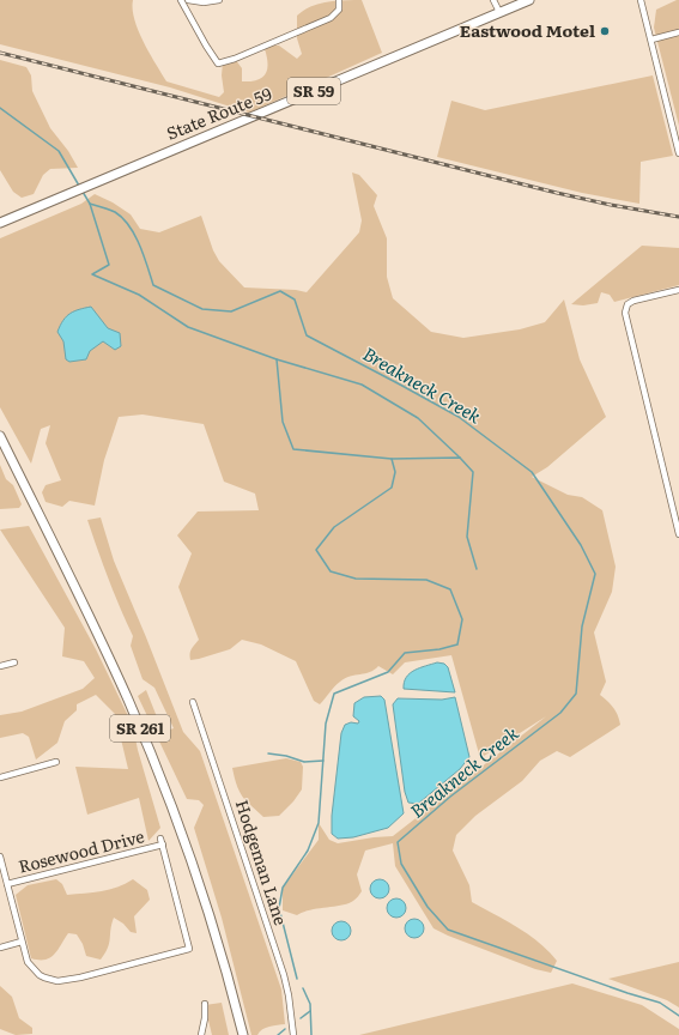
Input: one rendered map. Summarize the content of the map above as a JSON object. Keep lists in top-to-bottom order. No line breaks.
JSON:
{"streets":{"main road":["SR 59","State Route 59","SR 261"],"street":["Rosewood Drive","Hodgeman Lane"]},"water":["Breakneck Creek"],"places":["Eastwood Motel"]}
